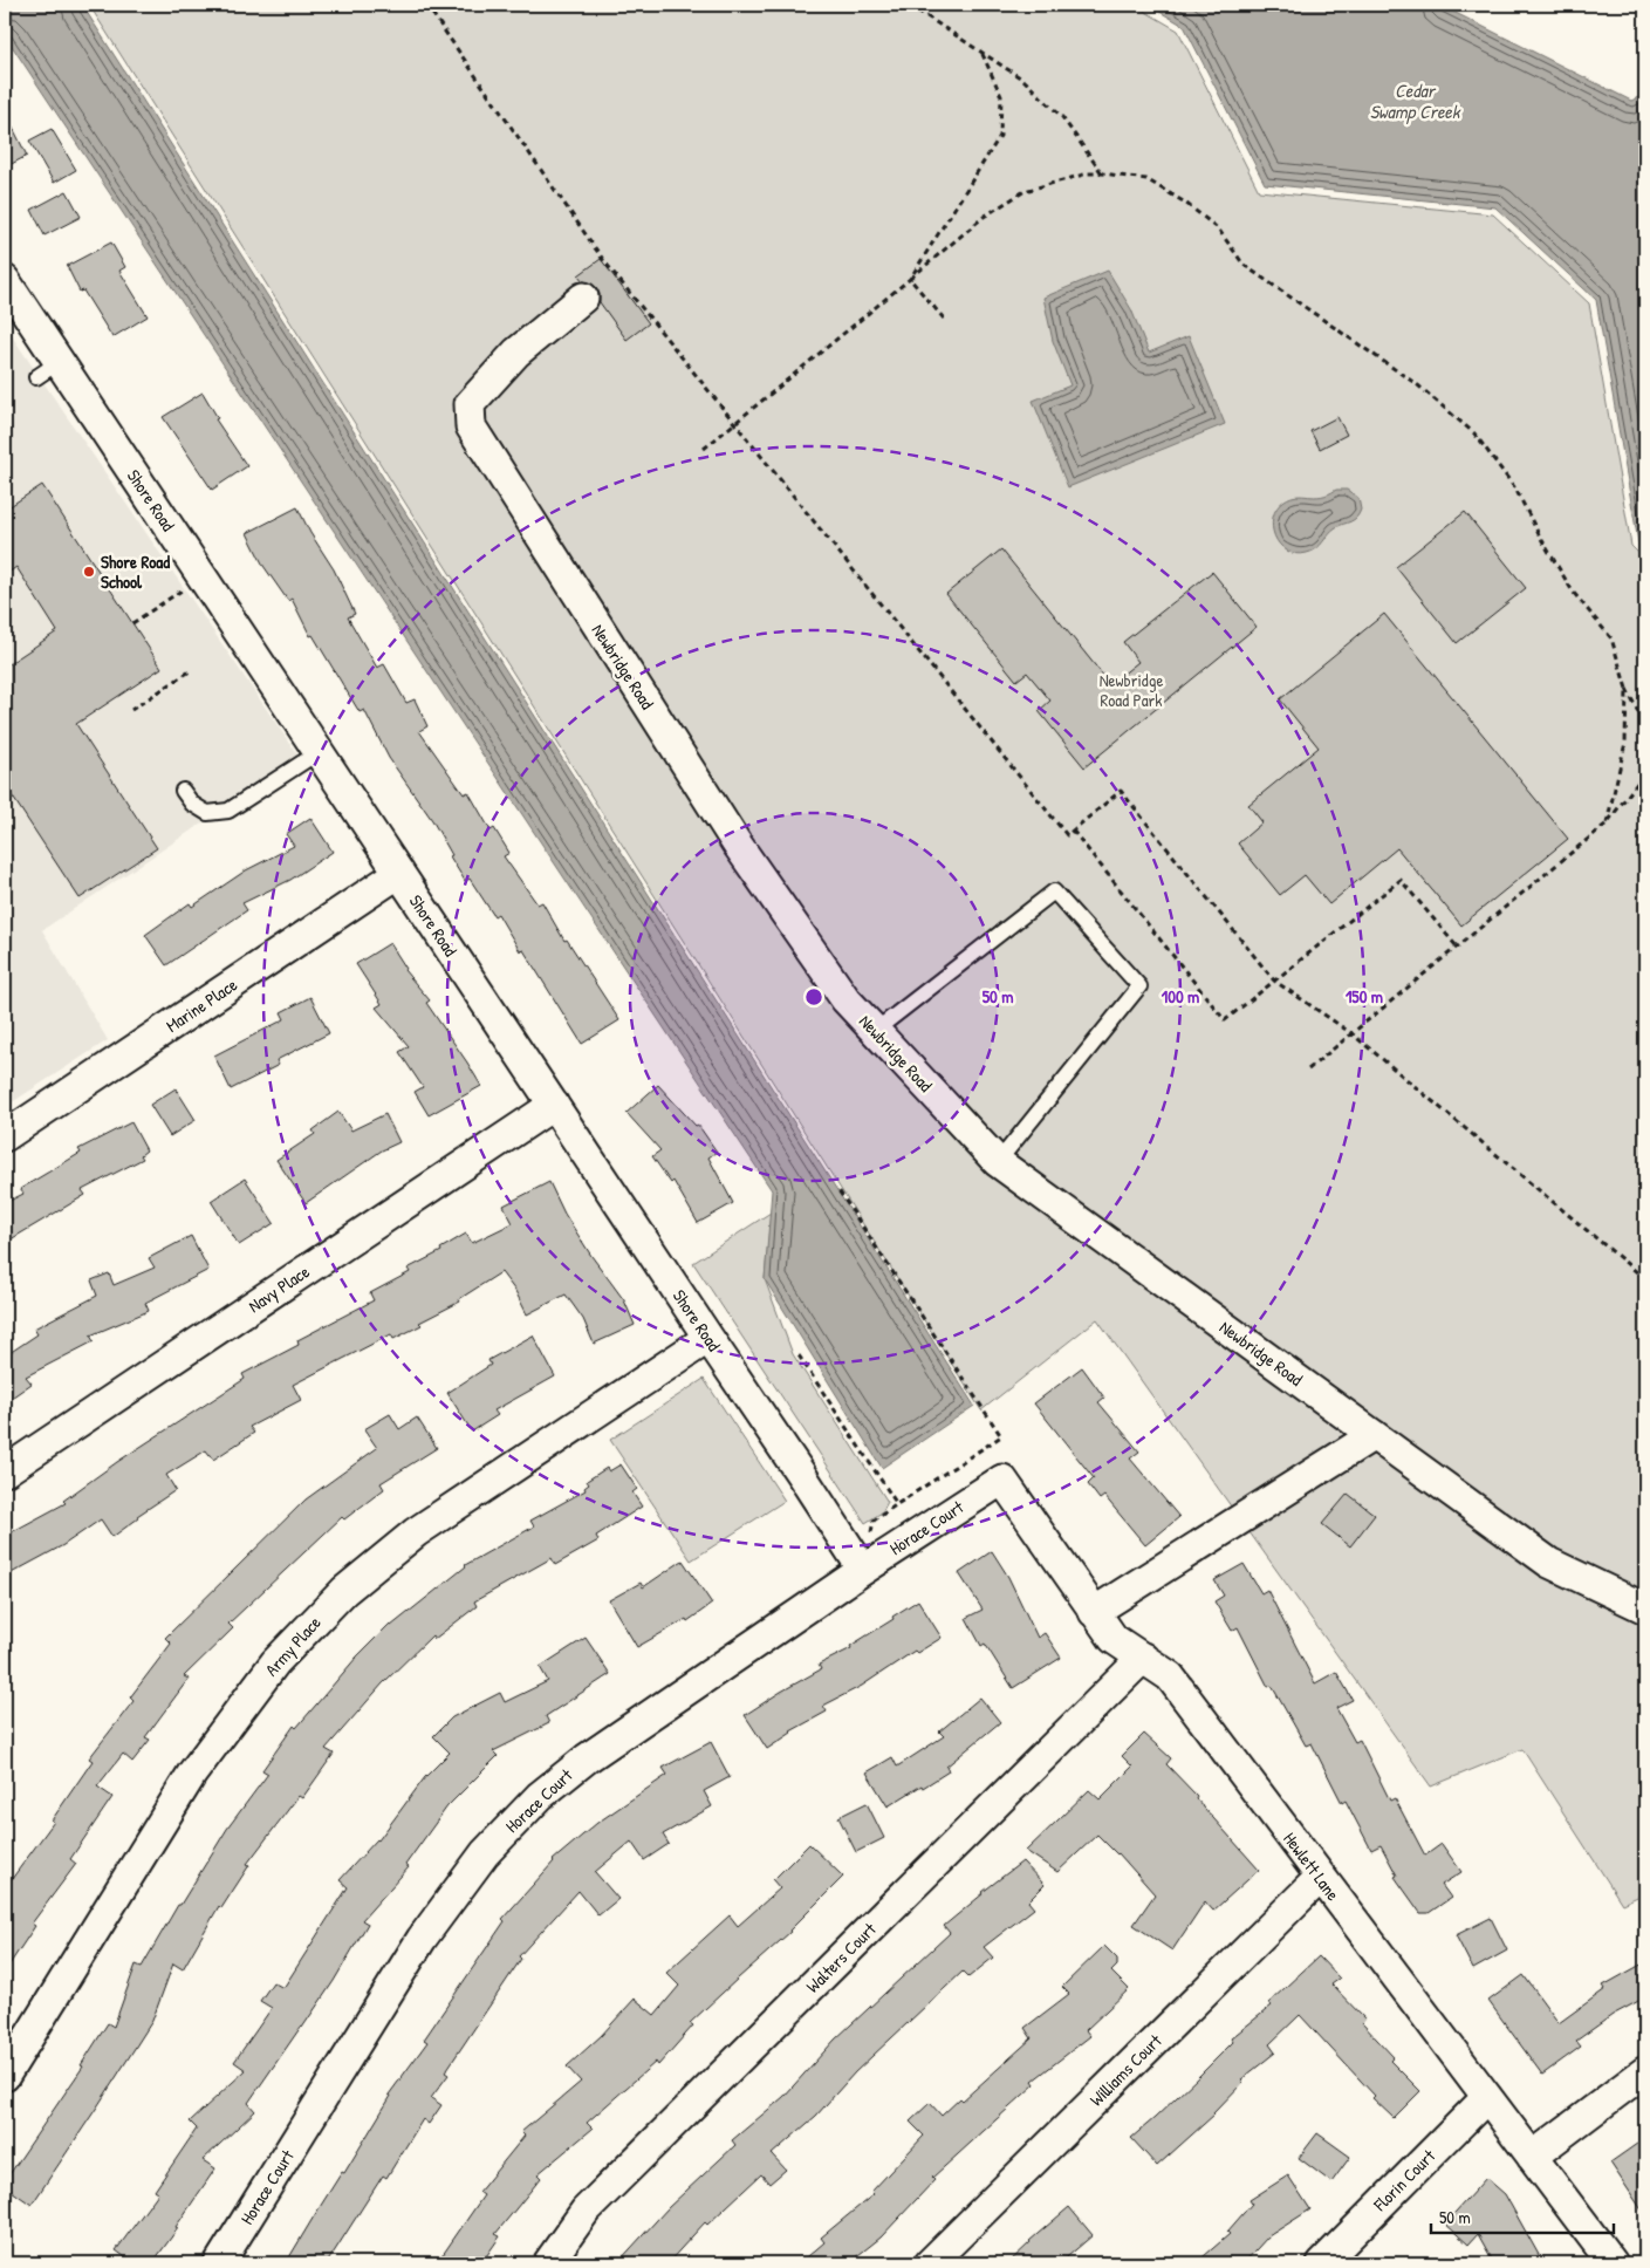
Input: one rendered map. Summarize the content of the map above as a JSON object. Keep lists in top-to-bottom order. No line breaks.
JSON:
{"streets":{"street":["Shore Road","Newbridge Road","Marine Place","Navy Place","Horace Court","Army Place","Hewlett Lane","Walters Court","Williams Court","Florin Court"]},"crossings":[["Shore Road","Marine Place"],["Shore Road","Navy Place"],["Shore Road","Horace Court"],["Shore Road","Army Place"],["Horace Court","Hewlett Lane"],["Hewlett Lane","Walters Court"],["Hewlett Lane","Williams Court"],["Hewlett Lane","Florin Court"]],"water":["Cedar Swamp Creek"],"parks":["Newbridge Road Park"],"places":["Shore Road School"],"scale_bar":"50 m","rings":["50 m","100 m","150 m"]}
